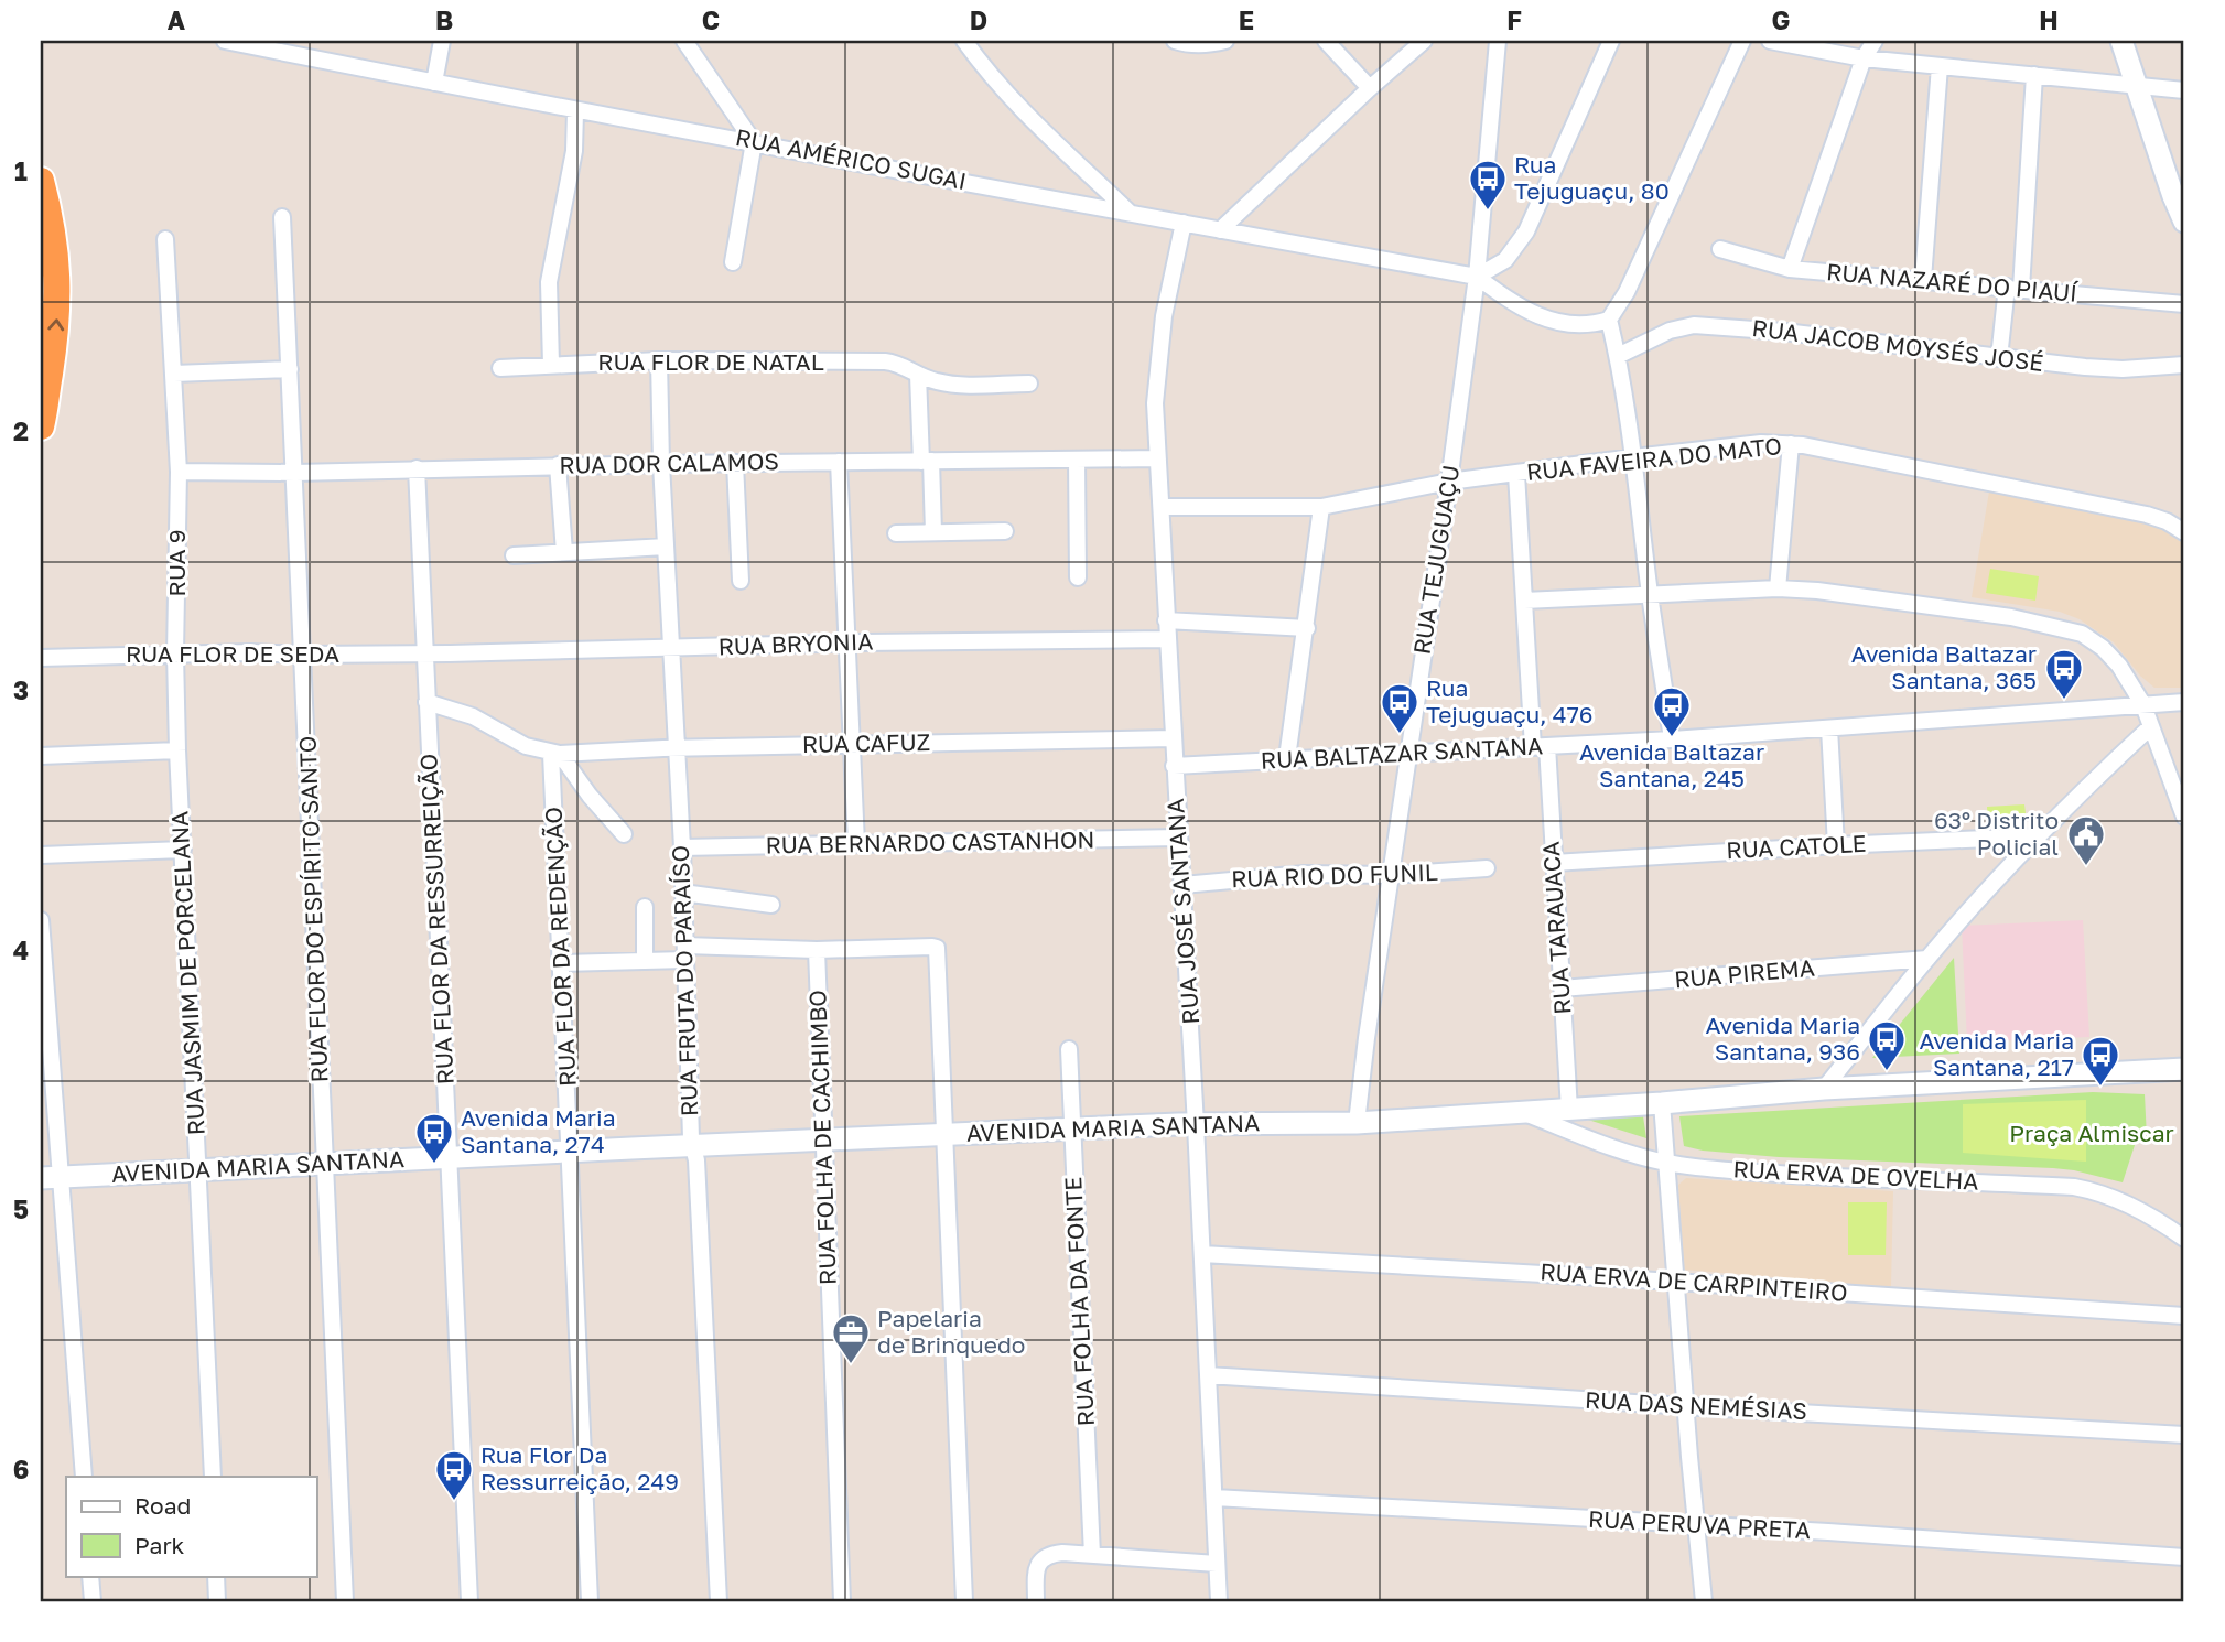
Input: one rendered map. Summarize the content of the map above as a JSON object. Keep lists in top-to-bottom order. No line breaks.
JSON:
{"streets":{"street":["RUA AMÉRICO SUGAI","RUA NAZARÉ DO PIAUÍ","RUA JACOB MOYSÉS JOSÉ","RUA FLOR DE NATAL","RUA FAVEIRA DO MATO","RUA DOR CALAMOS","RUA TEJUGUAÇU","RUA 9","RUA BRYONIA","RUA FLOR DE SEDA","RUA CAFUZ","RUA BALTAZAR SANTANA","RUA BERNARDO CASTANHON","RUA CATOLE","RUA RIO DO FUNIL","RUA FLOR DO ESPÍRITO SANTO","RUA JOSÉ SANTANA","RUA FLOR DA RESSURREIÇÃO","RUA TARAUACA","RUA FLOR DA REDENÇÃO","RUA JASMIM DE PORCELANA","RUA PIREMA","RUA FRUTA DO PARAÍSO","AVENIDA MARIA SANTANA","RUA FOLHA DE CACHIMBO","RUA ERVA DE OVELHA","RUA ERVA DE CARPINTEIRO","RUA FOLHA DA FONTE","RUA DAS NEMÉSIAS","RUA PERUVA PRETA"]},"crossings":[["RUA AMÉRICO SUGAI","RUA TEJUGUAÇU"],["RUA AMÉRICO SUGAI","RUA JOSÉ SANTANA"],["RUA FLOR DE NATAL","RUA FRUTA DO PARAÍSO"],["RUA FAVEIRA DO MATO","RUA TEJUGUAÇU"],["RUA FAVEIRA DO MATO","RUA JOSÉ SANTANA"],["RUA FAVEIRA DO MATO","RUA TARAUACA"],["RUA DOR CALAMOS","RUA 9"],["RUA DOR CALAMOS","RUA FLOR DO ESPÍRITO SANTO"],["RUA DOR CALAMOS","RUA JOSÉ SANTANA"],["RUA DOR CALAMOS","RUA FLOR DA RESSURREIÇÃO"],["RUA DOR CALAMOS","RUA FRUTA DO PARAÍSO"],["RUA TEJUGUAÇU","RUA BALTAZAR SANTANA"],["RUA TEJUGUAÇU","RUA RIO DO FUNIL"],["RUA TEJUGUAÇU","AVENIDA MARIA SANTANA"],["RUA 9","RUA FLOR DE SEDA"],["RUA 9","RUA JASMIM DE PORCELANA"],["RUA BRYONIA","RUA FLOR DE SEDA"],["RUA BRYONIA","RUA JOSÉ SANTANA"],["RUA BRYONIA","RUA FLOR DA RESSURREIÇÃO"],["RUA BRYONIA","RUA FRUTA DO PARAÍSO"],["RUA FLOR DE SEDA","RUA FLOR DO ESPÍRITO SANTO"],["RUA FLOR DE SEDA","RUA FLOR DA RESSURREIÇÃO"],["RUA FLOR DE SEDA","RUA JASMIM DE PORCELANA"],["RUA CAFUZ","RUA JOSÉ SANTANA"],["RUA CAFUZ","RUA FLOR DA REDENÇÃO"],["RUA CAFUZ","RUA FRUTA DO PARAÍSO"],["RUA BALTAZAR SANTANA","RUA JOSÉ SANTANA"],["RUA BALTAZAR SANTANA","RUA TARAUACA"],["RUA BERNARDO CASTANHON","RUA JOSÉ SANTANA"],["RUA BERNARDO CASTANHON","RUA FRUTA DO PARAÍSO"],["RUA CATOLE","RUA TARAUACA"],["RUA RIO DO FUNIL","RUA JOSÉ SANTANA"],["RUA FLOR DO ESPÍRITO SANTO","AVENIDA MARIA SANTANA"],["RUA JOSÉ SANTANA","AVENIDA MARIA SANTANA"],["RUA JOSÉ SANTANA","RUA ERVA DE CARPINTEIRO"],["RUA JOSÉ SANTANA","RUA DAS NEMÉSIAS"],["RUA JOSÉ SANTANA","RUA PERUVA PRETA"],["RUA FLOR DA RESSURREIÇÃO","AVENIDA MARIA SANTANA"],["RUA TARAUACA","RUA PIREMA"],["RUA TARAUACA","AVENIDA MARIA SANTANA"],["RUA FLOR DA REDENÇÃO","AVENIDA MARIA SANTANA"],["RUA JASMIM DE PORCELANA","AVENIDA MARIA SANTANA"],["RUA FRUTA DO PARAÍSO","AVENIDA MARIA SANTANA"],["AVENIDA MARIA SANTANA","RUA FOLHA DE CACHIMBO"],["AVENIDA MARIA SANTANA","RUA ERVA DE OVELHA"],["AVENIDA MARIA SANTANA","RUA FOLHA DA FONTE"]],"parks":["Praça Almiscar"],"places":{"bus stop":["Rua Tejuguaçu, 80","Avenida Baltazar Santana, 365","Rua Tejuguaçu, 476","Avenida Baltazar Santana, 245","Avenida Maria Santana, 936","Avenida Maria Santana, 217","Avenida Maria Santana, 274","Rua Flor Da Ressurreição, 249"],"public building":["63º Distrito Policial"],"office":["Papelaria de Brinquedo"]},"legend":["Road","Park"],"grid":{"columns":["A","B","C","D","E","F","G","H"],"rows":["1","2","3","4","5","6"]}}
